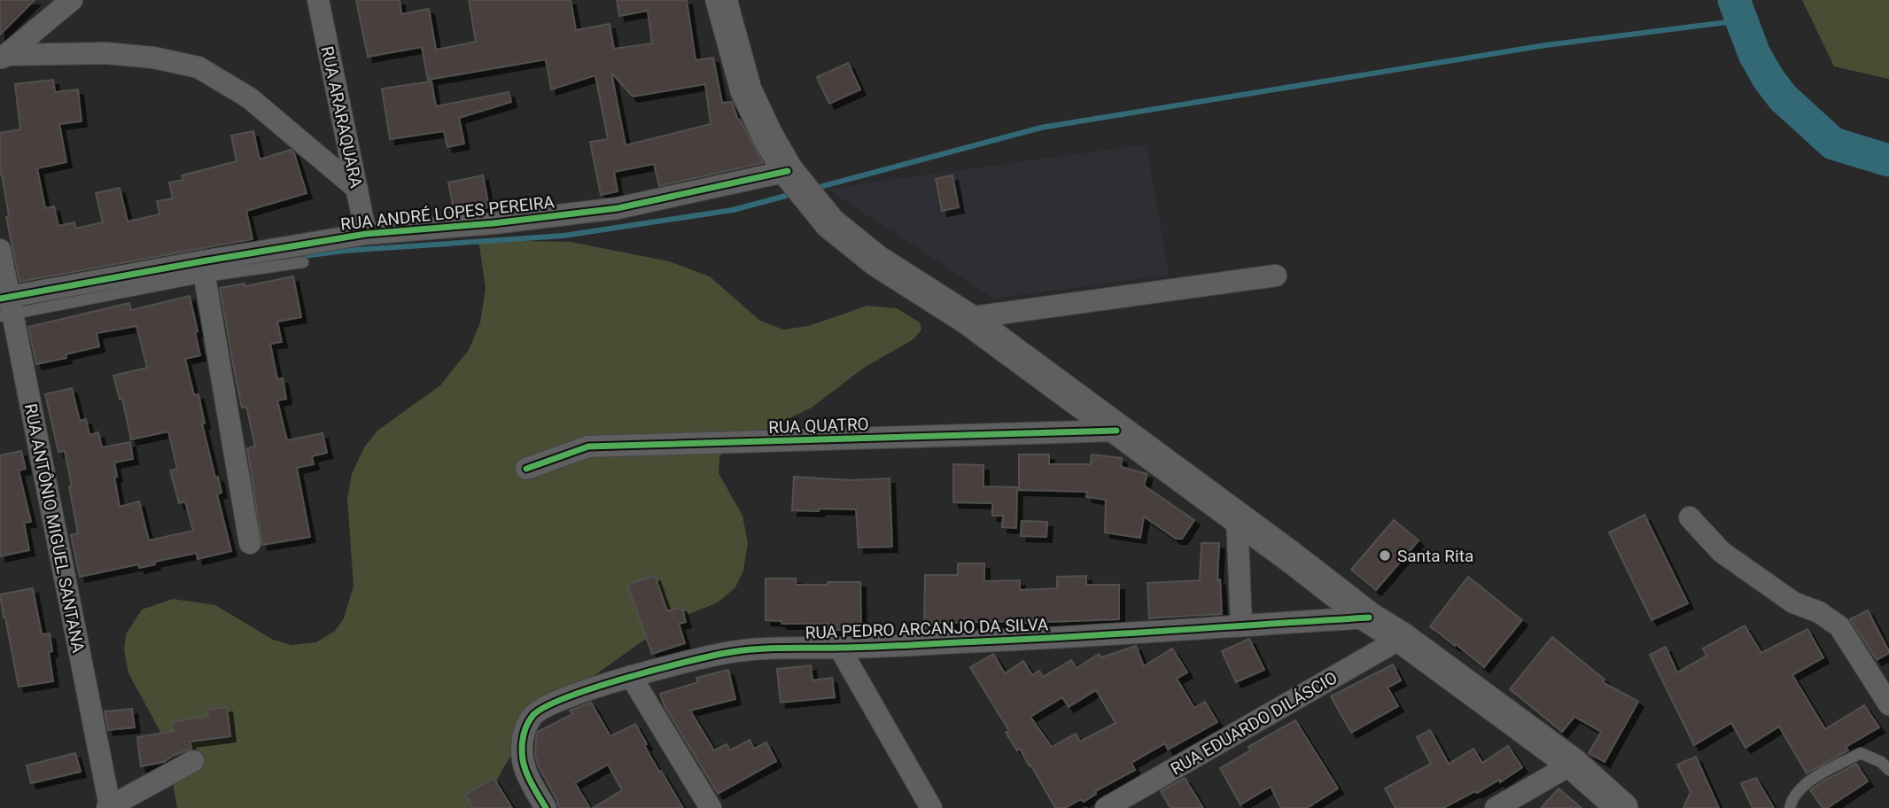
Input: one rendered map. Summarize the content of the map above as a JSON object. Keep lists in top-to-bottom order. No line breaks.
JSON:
{"streets":{"street":["RUA ARARAQUARA","RUA ANDRÉ LOPES PEREIRA","RUA QUATRO","RUA ANTÔNIO MIGUEL SANTANA","RUA PEDRO ARCANJO DA SILVA","RUA EDUARDO DILÁSCIO"]},"crossings":[["RUA ARARAQUARA","RUA ANDRÉ LOPES PEREIRA"],["RUA ANDRÉ LOPES PEREIRA","RUA ANTÔNIO MIGUEL SANTANA"]],"places":["Santa Rita"]}
